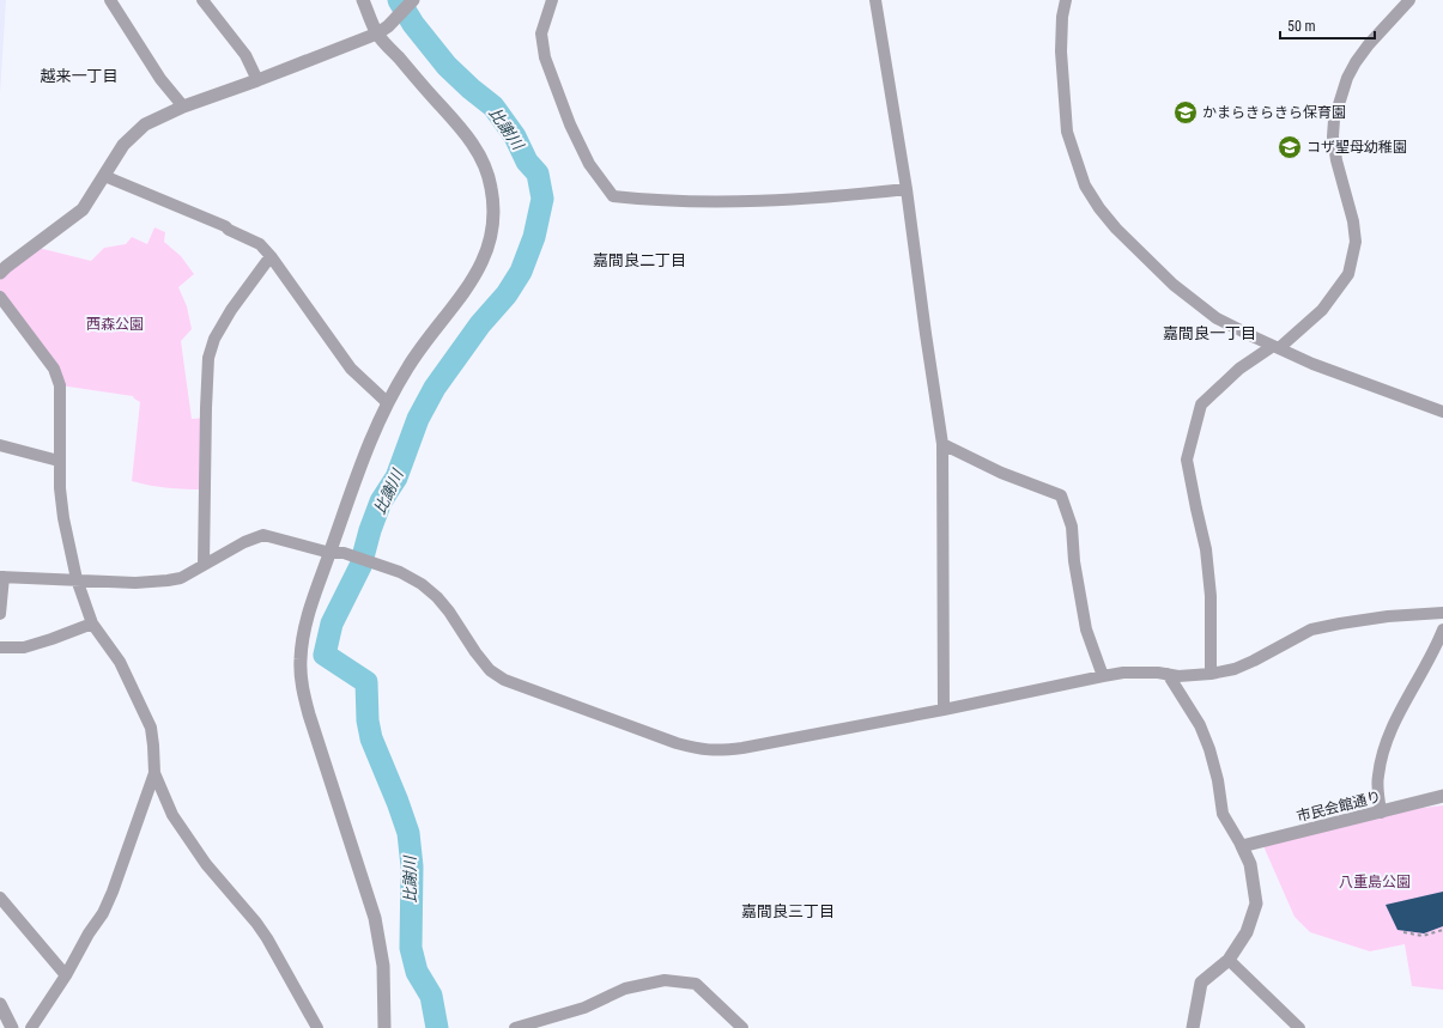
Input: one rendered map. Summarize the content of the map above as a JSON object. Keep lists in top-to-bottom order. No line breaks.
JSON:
{"streets":{"street":["市民会館通り"]},"districts":["越来一丁目","嘉間良二丁目","嘉間良一丁目","嘉間良三丁目"],"water":["比謝川"],"parks":["西森公園","八重島公園"],"places":{"school or university":["かまらきらきら保育園","コザ聖母幼稚園"]},"scale_bar":"50 m"}
